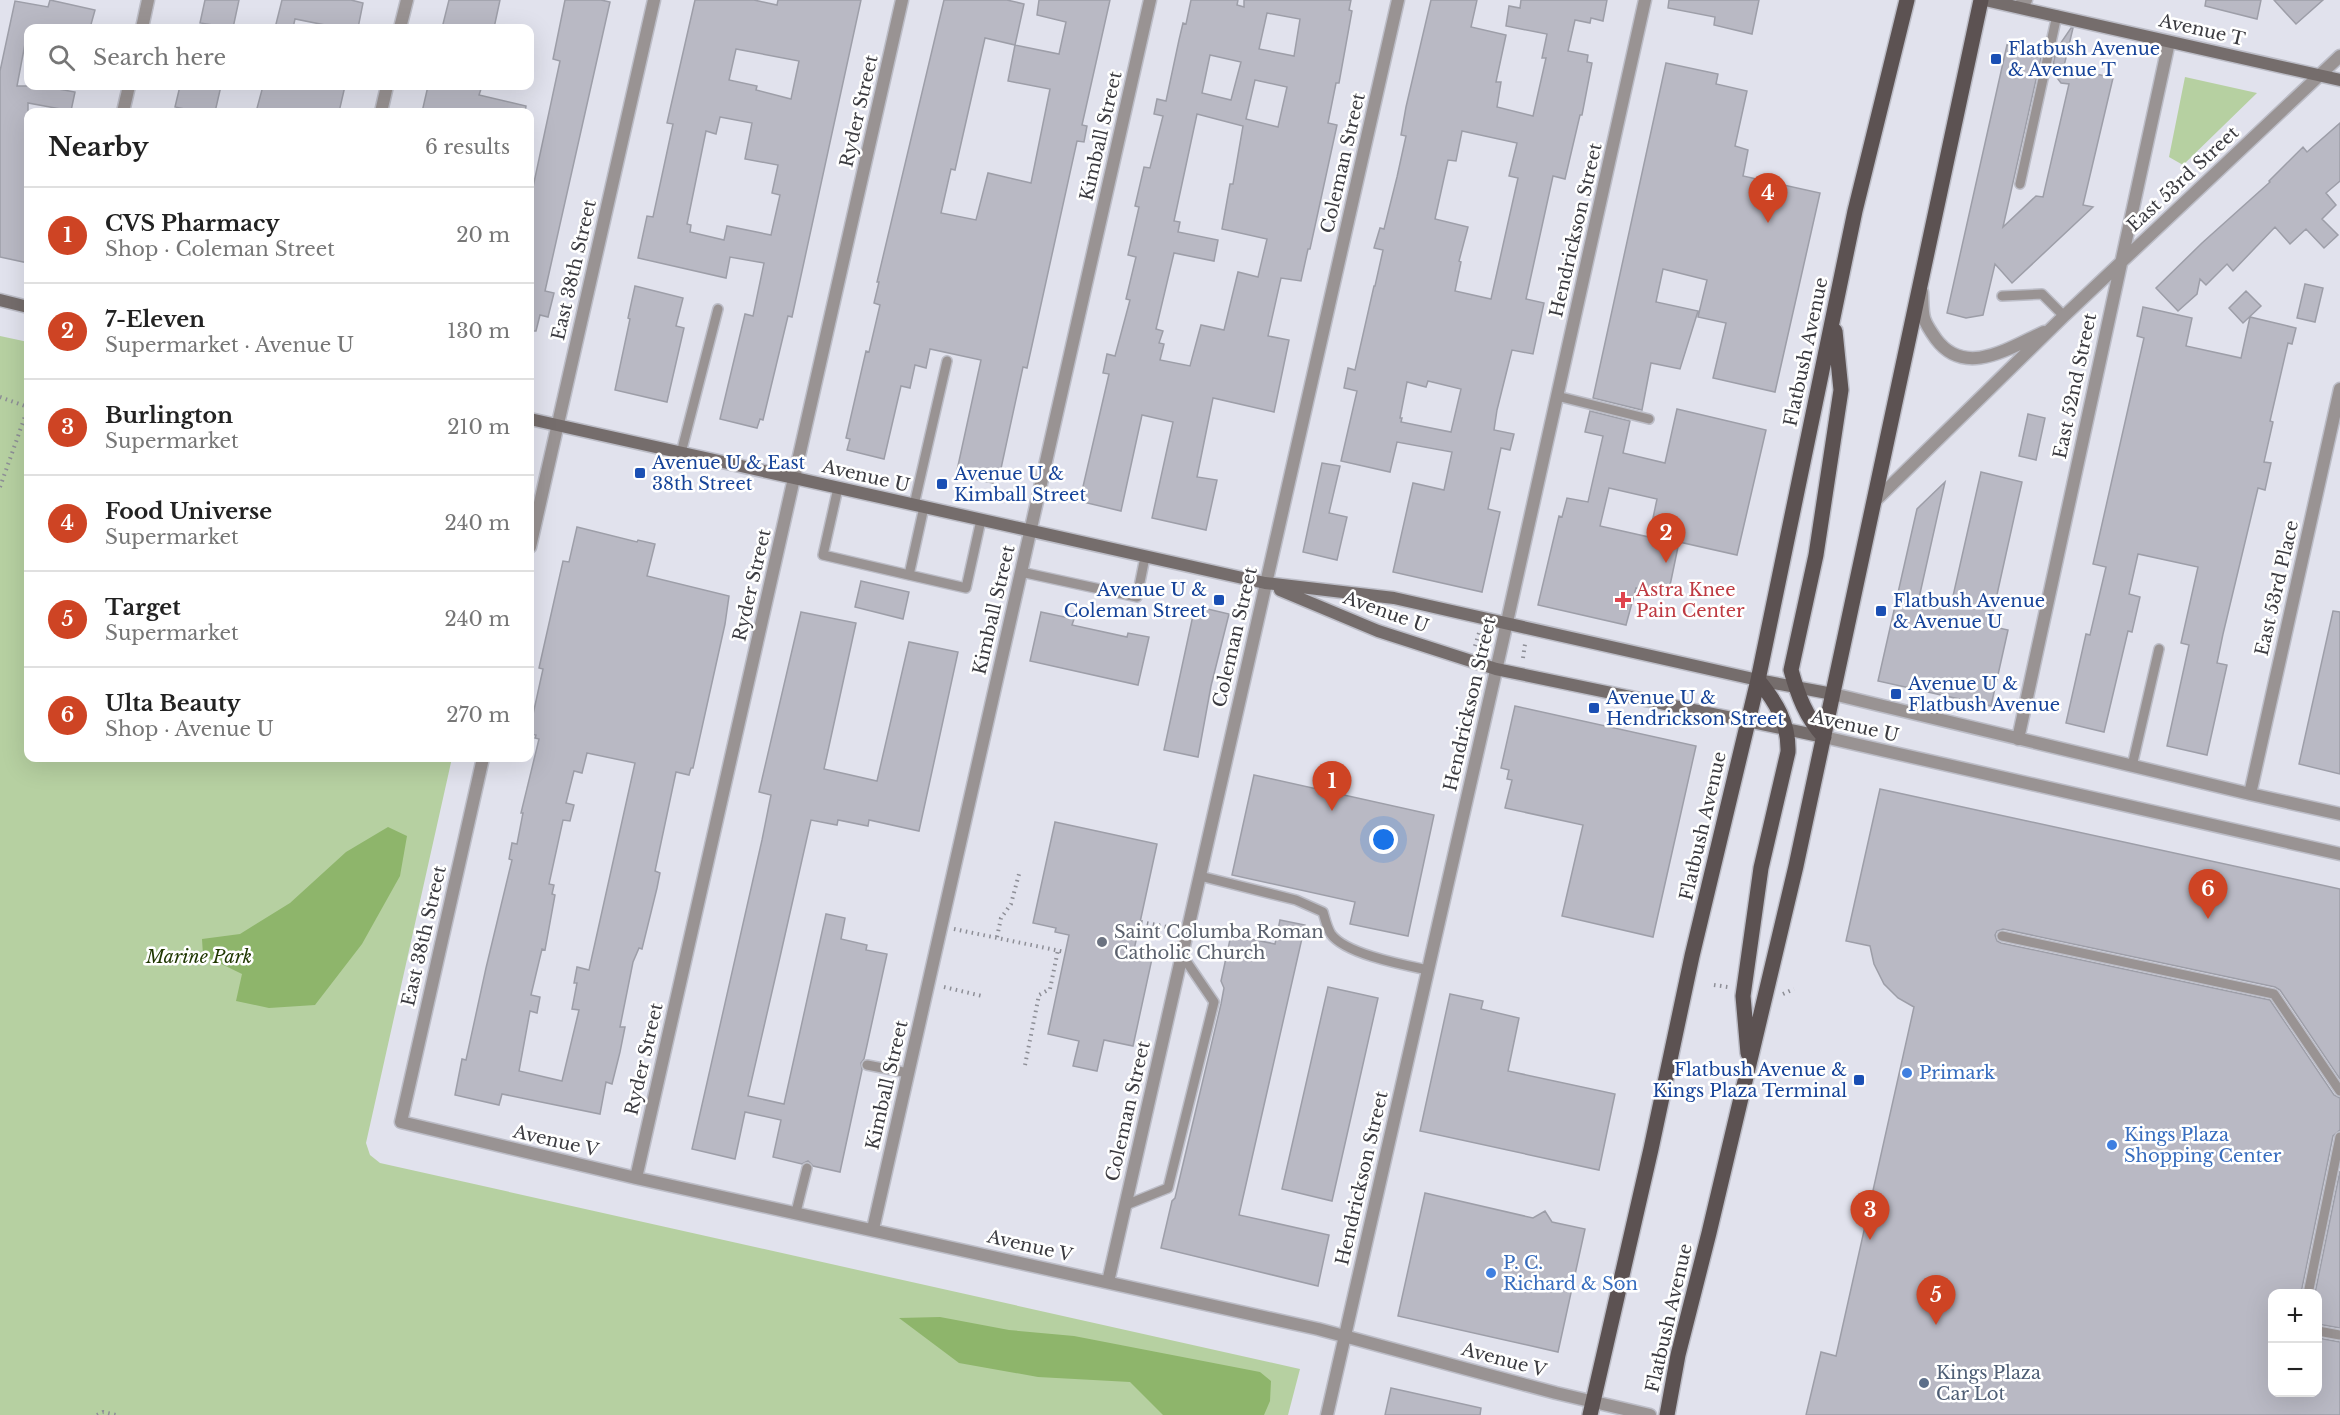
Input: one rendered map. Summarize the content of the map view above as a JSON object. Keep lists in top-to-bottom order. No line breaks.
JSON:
{"streets":{"main road":["Avenue T","Flatbush Avenue","Avenue U"],"street":["Ryder Street","Kimball Street","Coleman Street","East 53rd Street","Hendrickson Street","East 38th Street","East 52nd Street","East 53rd Place","Avenue V"]},"crossings":[["Avenue T","East 53rd Street"],["Avenue T","Flatbush Avenue"],["Avenue T","East 52nd Street"],["Ryder Street","Avenue U"],["Ryder Street","Avenue V"],["Kimball Street","Avenue U"],["Kimball Street","Avenue V"],["Coleman Street","Avenue U"],["Coleman Street","Avenue V"],["East 53rd Street","Flatbush Avenue"],["East 53rd Street","East 52nd Street"],["Hendrickson Street","Avenue U"],["Hendrickson Street","Avenue V"],["East 38th Street","Avenue U"],["East 38th Street","Avenue V"],["Flatbush Avenue","Avenue U"],["Flatbush Avenue","Avenue V"],["East 52nd Street","Avenue U"],["Avenue U","East 53rd Place"]],"parks":["Marine Park"],"places":{"transit":["Flatbush Avenue & Avenue T","Avenue U & East 38th Street","Avenue U & Kimball Street","Avenue U & Coleman Street","Flatbush Avenue & Avenue U","Avenue U & Flatbush Avenue","Avenue U & Hendrickson Street","Flatbush Avenue & Kings Plaza Terminal"],"health":["Astra Knee Pain Center"],"other":["Saint Columba Roman Catholic Church","Primark","Kings Plaza Shopping Center","P. C. Richard & Son","Kings Plaza Car Lot"]},"page":{"search":"Search here","heading":["Nearby","6 results"],"pins":["4","2","1","6","3","5"],"list":[{"mark":"1","name":"CVS Pharmacy","note":"Shop · Coleman Street","value":"20 m"},{"mark":"2","name":"7-Eleven","note":"Supermarket · Avenue U","value":"130 m"},{"mark":"3","name":"Burlington","note":"Supermarket","value":"210 m"},{"mark":"4","name":"Food Universe","note":"Supermarket","value":"240 m"},{"mark":"5","name":"Target","note":"Supermarket","value":"240 m"},{"mark":"6","name":"Ulta Beauty","note":"Shop · Avenue U","value":"270 m"}],"map_buttons":["+","−"]}}
